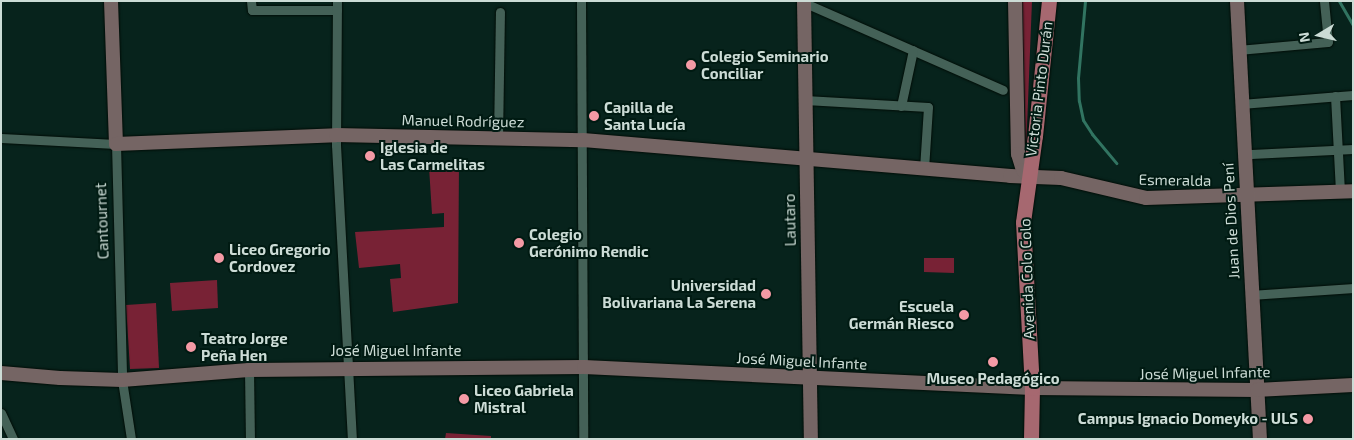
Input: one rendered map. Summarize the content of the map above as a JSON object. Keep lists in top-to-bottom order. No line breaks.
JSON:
{"streets":{"main road":["Victoria Pinto Durán","Avenida Colo Colo"],"street":["Manuel Rodríguez","Esmeralda","Lautaro","Cantournet","Juan de Dios Pení","José Miguel Infante"]},"crossings":[["Victoria Pinto Durán","Manuel Rodríguez"],["Victoria Pinto Durán","Esmeralda"],["Victoria Pinto Durán","Avenida Colo Colo"],["Manuel Rodríguez","Esmeralda"],["Manuel Rodríguez","Lautaro"],["Manuel Rodríguez","Cantournet"],["Manuel Rodríguez","Avenida Colo Colo"],["Esmeralda","Juan de Dios Pení"],["Esmeralda","Avenida Colo Colo"],["Lautaro","José Miguel Infante"],["Cantournet","José Miguel Infante"],["Juan de Dios Pení","José Miguel Infante"],["Avenida Colo Colo","José Miguel Infante"]],"places":["Colegio Seminario Conciliar","Capilla de Santa Lucía","Iglesia de Las Carmelitas","Colegio Gerónimo Rendic","Liceo Gregorio Cordovez","Universidad Bolivariana La Serena","Escuela Germán Riesco","Teatro Jorge Peña Hen","Museo Pedagógico","Liceo Gabriela Mistral","Campus Ignacio Domeyko - ULS"],"north":"left"}
